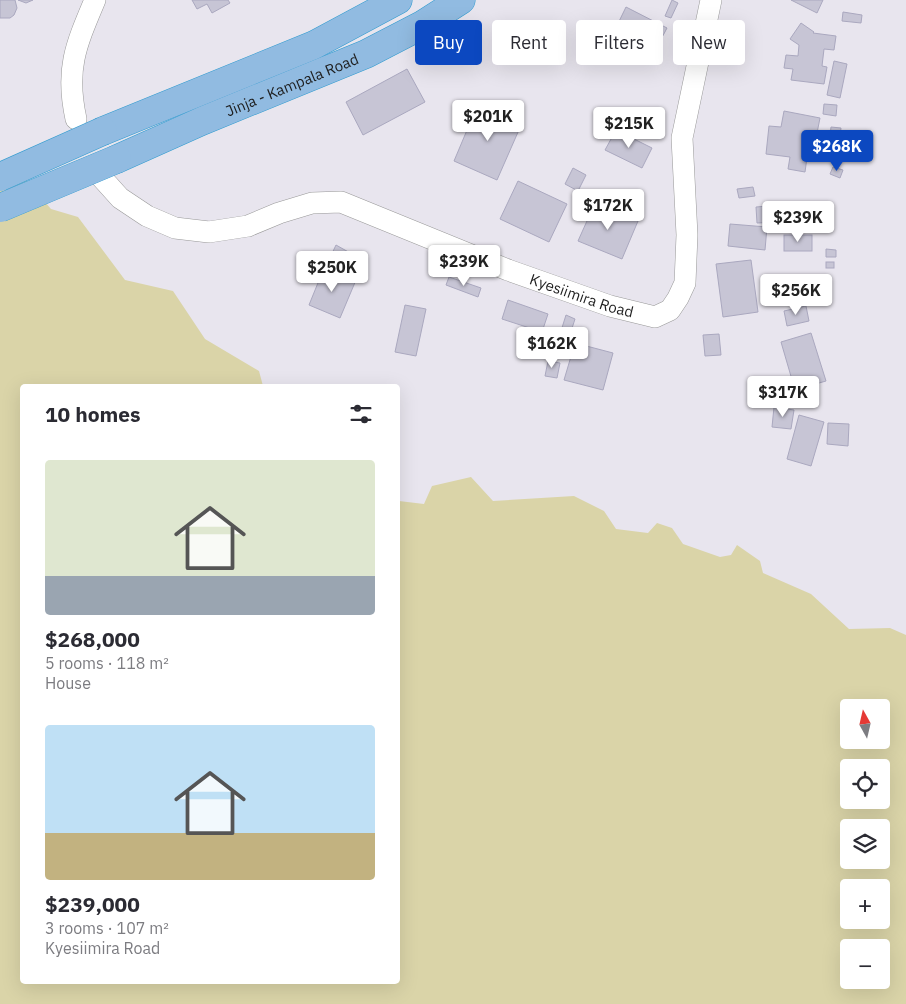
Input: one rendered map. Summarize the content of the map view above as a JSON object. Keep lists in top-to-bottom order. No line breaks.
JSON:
{"streets":{"highway":["Jinja - Kampala Road"],"street":["Kyesiimira Road"]},"crossings":[["Jinja - Kampala Road","Kyesiimira Road"]],"north":"top","page":{"chip":["Buy","Rent","Filters","New"],"price":["$201K","$215K","$268K","$172K","$239K","$239K","$250K","$256K","$162K","$317K"],"heading":"10 homes","list":[{"name":"$268,000","note":"5 rooms · 118 m² · House"},{"name":"$239,000","note":"3 rooms · 107 m² · Kyesiimira Road"}],"map_buttons":["+","−"]}}
